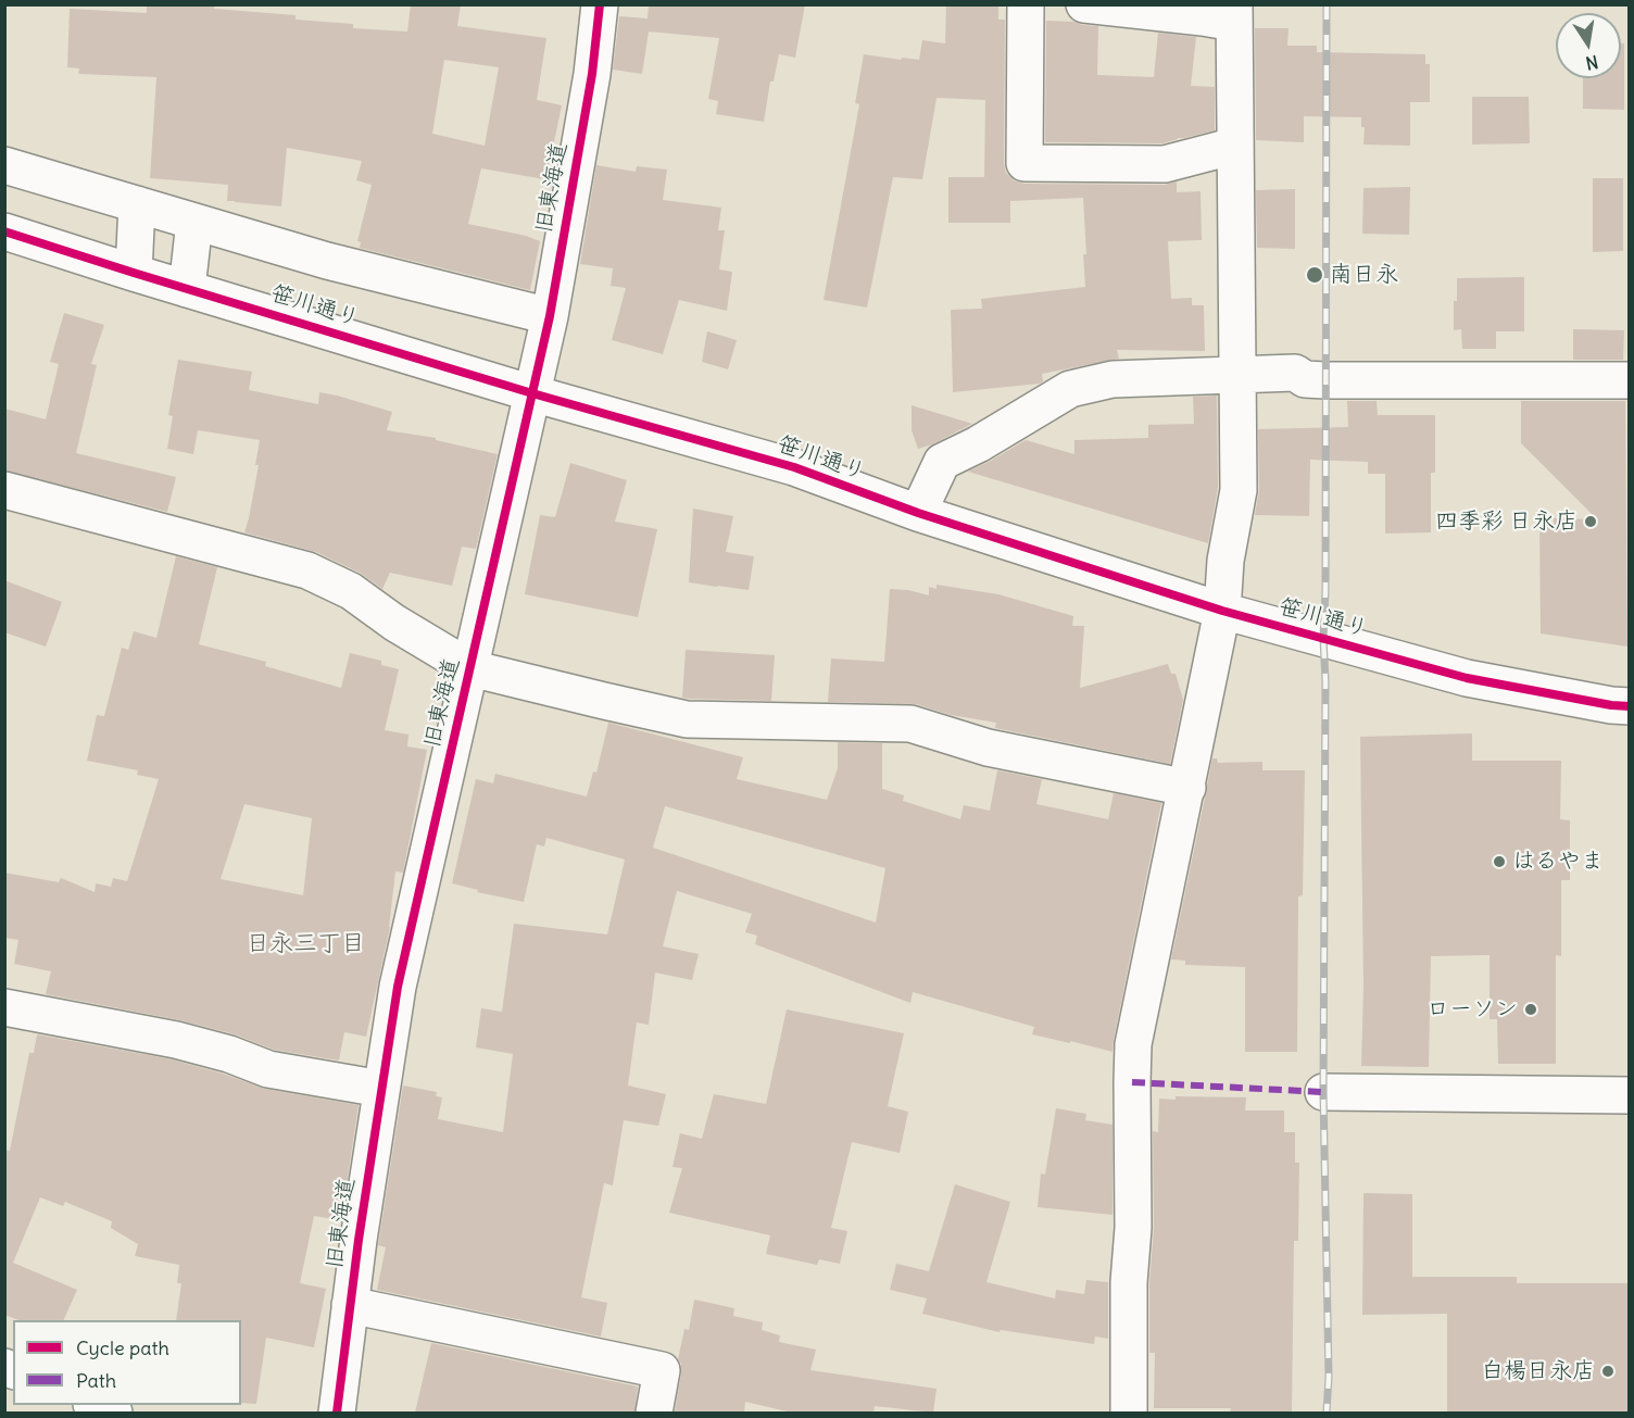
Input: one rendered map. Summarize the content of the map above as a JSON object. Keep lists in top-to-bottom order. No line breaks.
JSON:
{"streets":{"street":["旧東海道","笹川通り"]},"crossings":[["旧東海道","笹川通り"]],"districts":["日永三丁目"],"places":["南日永","四季彩 日永店","はるやま","ローソン","白楊日永店"],"legend":["Cycle path","Path"],"north":"bottom"}
